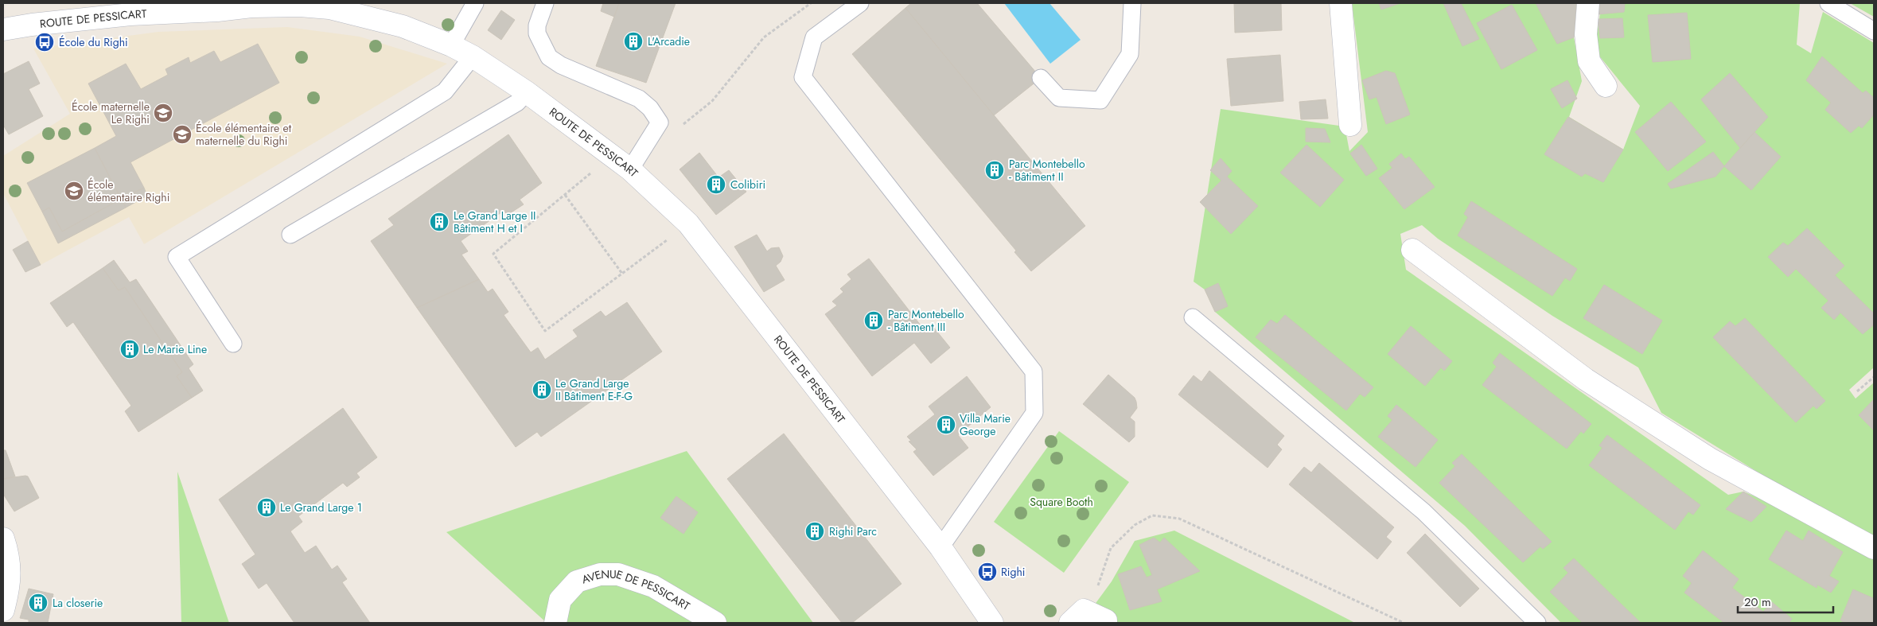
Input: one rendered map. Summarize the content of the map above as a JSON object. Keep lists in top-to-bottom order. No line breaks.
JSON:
{"streets":{"street":["ROUTE DE PESSICART","AVENUE DE PESSICART"]},"parks":["Square Booth"],"places":{"building":["L'Arcadie","Parc Montebello - Bâtiment II","Colibiri","Le Grand Large II Bâtiment H et I","Parc Montebello - Bâtiment III","Le Marie Line","Le Grand Large II Bâtiment E-F-G","Villa Marie George","Le Grand Large 1","Righi Parc","La closerie"],"bus stop":["École du Righi","Righi"],"school or university":["École maternelle Le Righi","École élémentaire et maternelle du Righi","École élémentaire Righi"]},"scale_bar":"20 m"}
